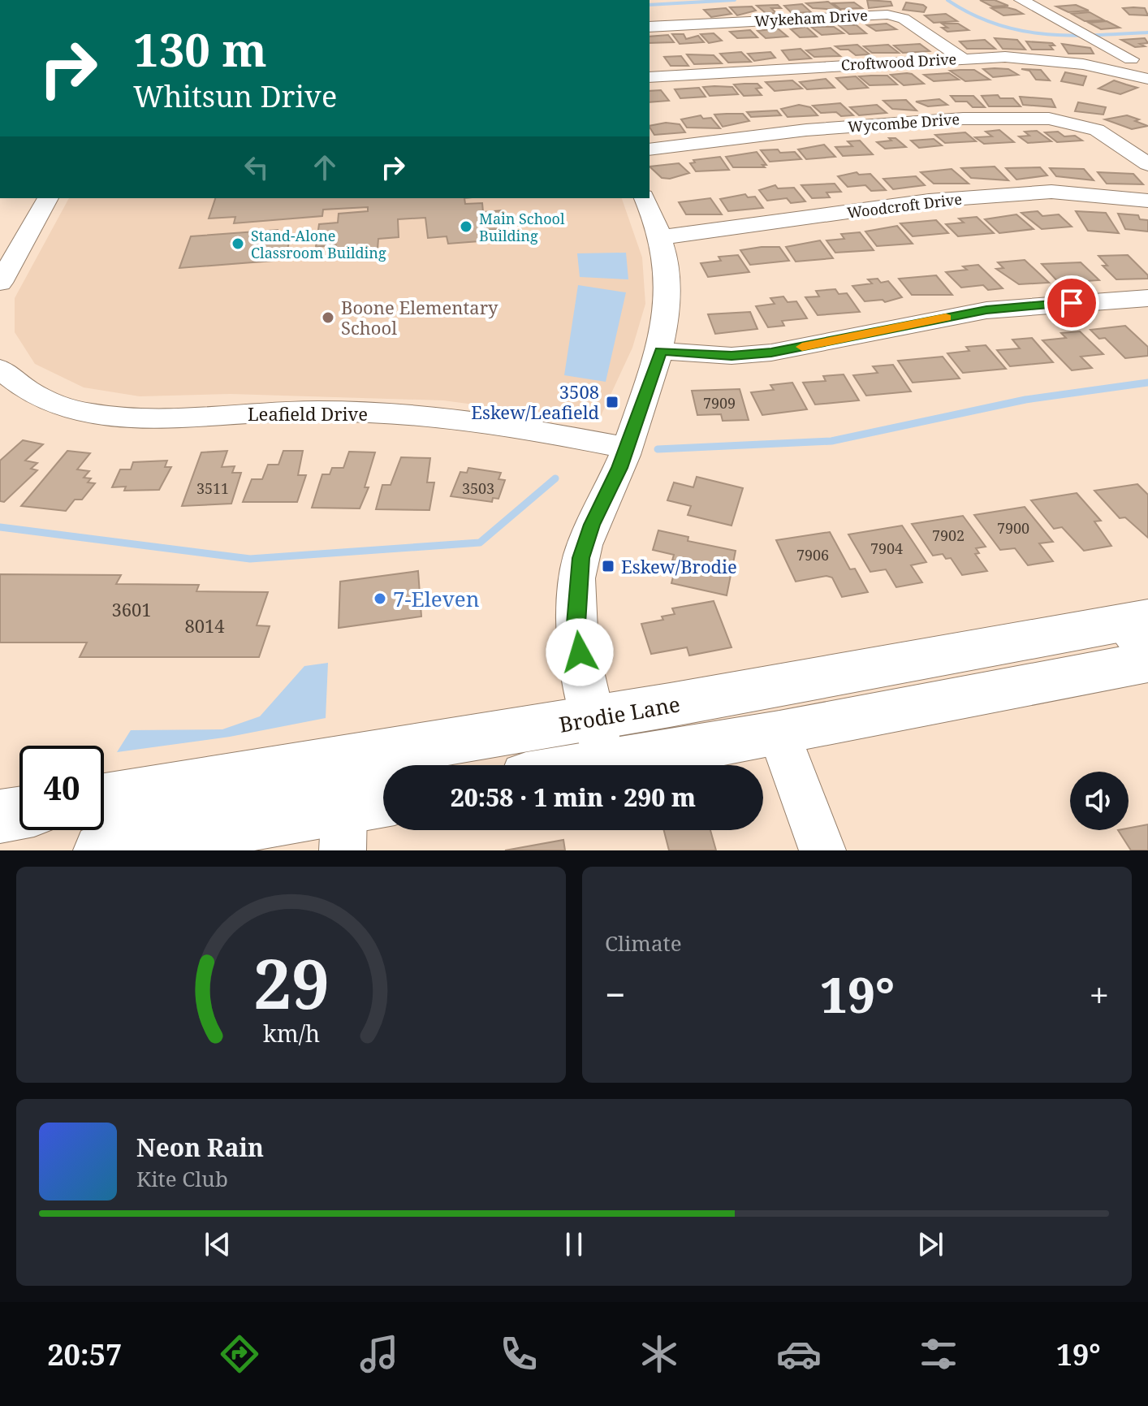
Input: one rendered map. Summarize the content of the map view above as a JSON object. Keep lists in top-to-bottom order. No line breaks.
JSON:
{"streets":{"main road":["Brodie Lane"],"street":["Wykeham Drive","Croftwood Drive","Wycombe Drive","Woodcroft Drive","Leafield Drive"]},"crossings":[["Wykeham Drive","Croftwood Drive"]],"places":{"other":["Main School Building","Stand-Alone Classroom Building","Boone Elementary School","7-Eleven"],"transit":["3508 Eskew/Leafield","Eskew/Brodie"]},"house_numbers":["7909","3511","3503","7900","7902","7904","7906","3601","8014"],"page":{"turn":["130 m","Whitsun Drive"],"limit":"40","trip":"20:58 · 1 min · 290 m","tile":"Climate","heat":["−","19°","+"],"song":["Neon Rain","Kite Club"],"tabs":["20:57","19°"],"gauge":["29","km/h"]}}
